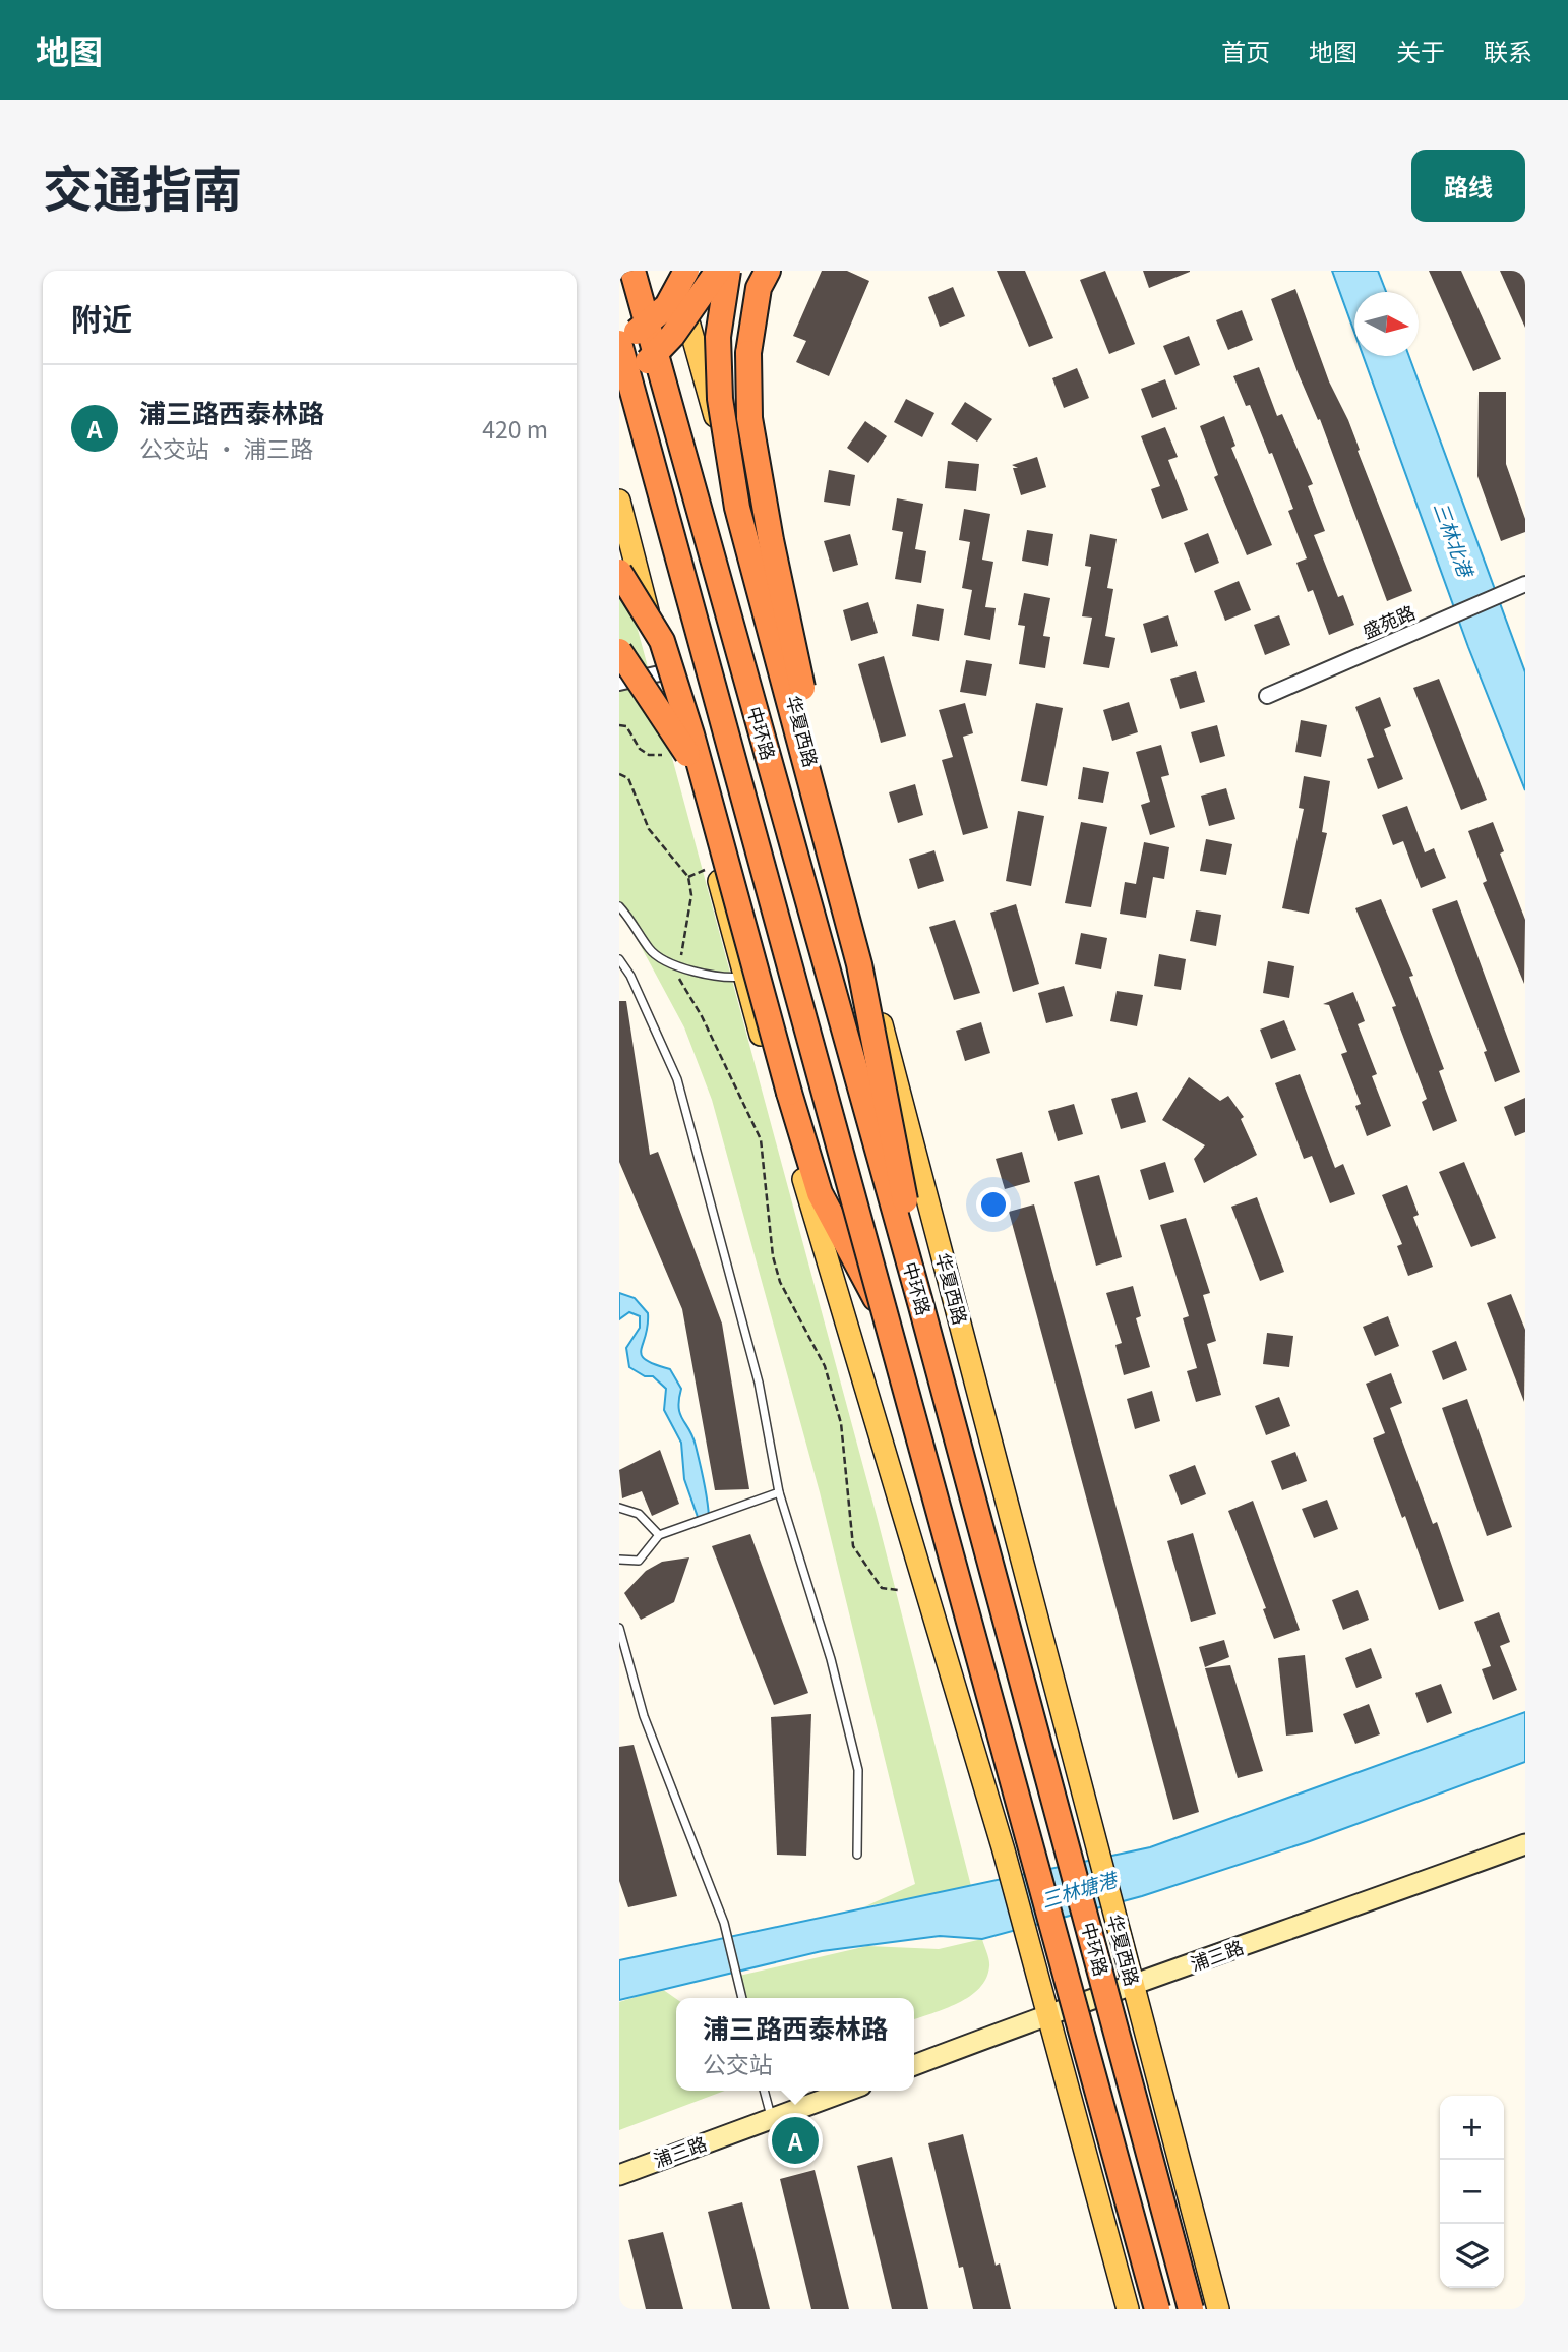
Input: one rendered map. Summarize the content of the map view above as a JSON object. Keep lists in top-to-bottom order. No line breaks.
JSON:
{"streets":{"highway":["中环路"],"main road":["华夏西路","浦三路"],"street":["盛苑路"]},"crossings":[["华夏西路","浦三路"]],"water":["三林北港","三林塘港"],"north":"right","page":{"header":"地图","nav":["首页","地图","关于","联系"],"title":"交通指南","buttons":"路线","heading":"附近","list":[{"mark":"A","name":"浦三路西泰林路","note":"公交站 · 浦三路","value":"420 m"}],"popup":["浦三路西泰林路","公交站"],"map_buttons":["+","−"],"pins":"A"}}
